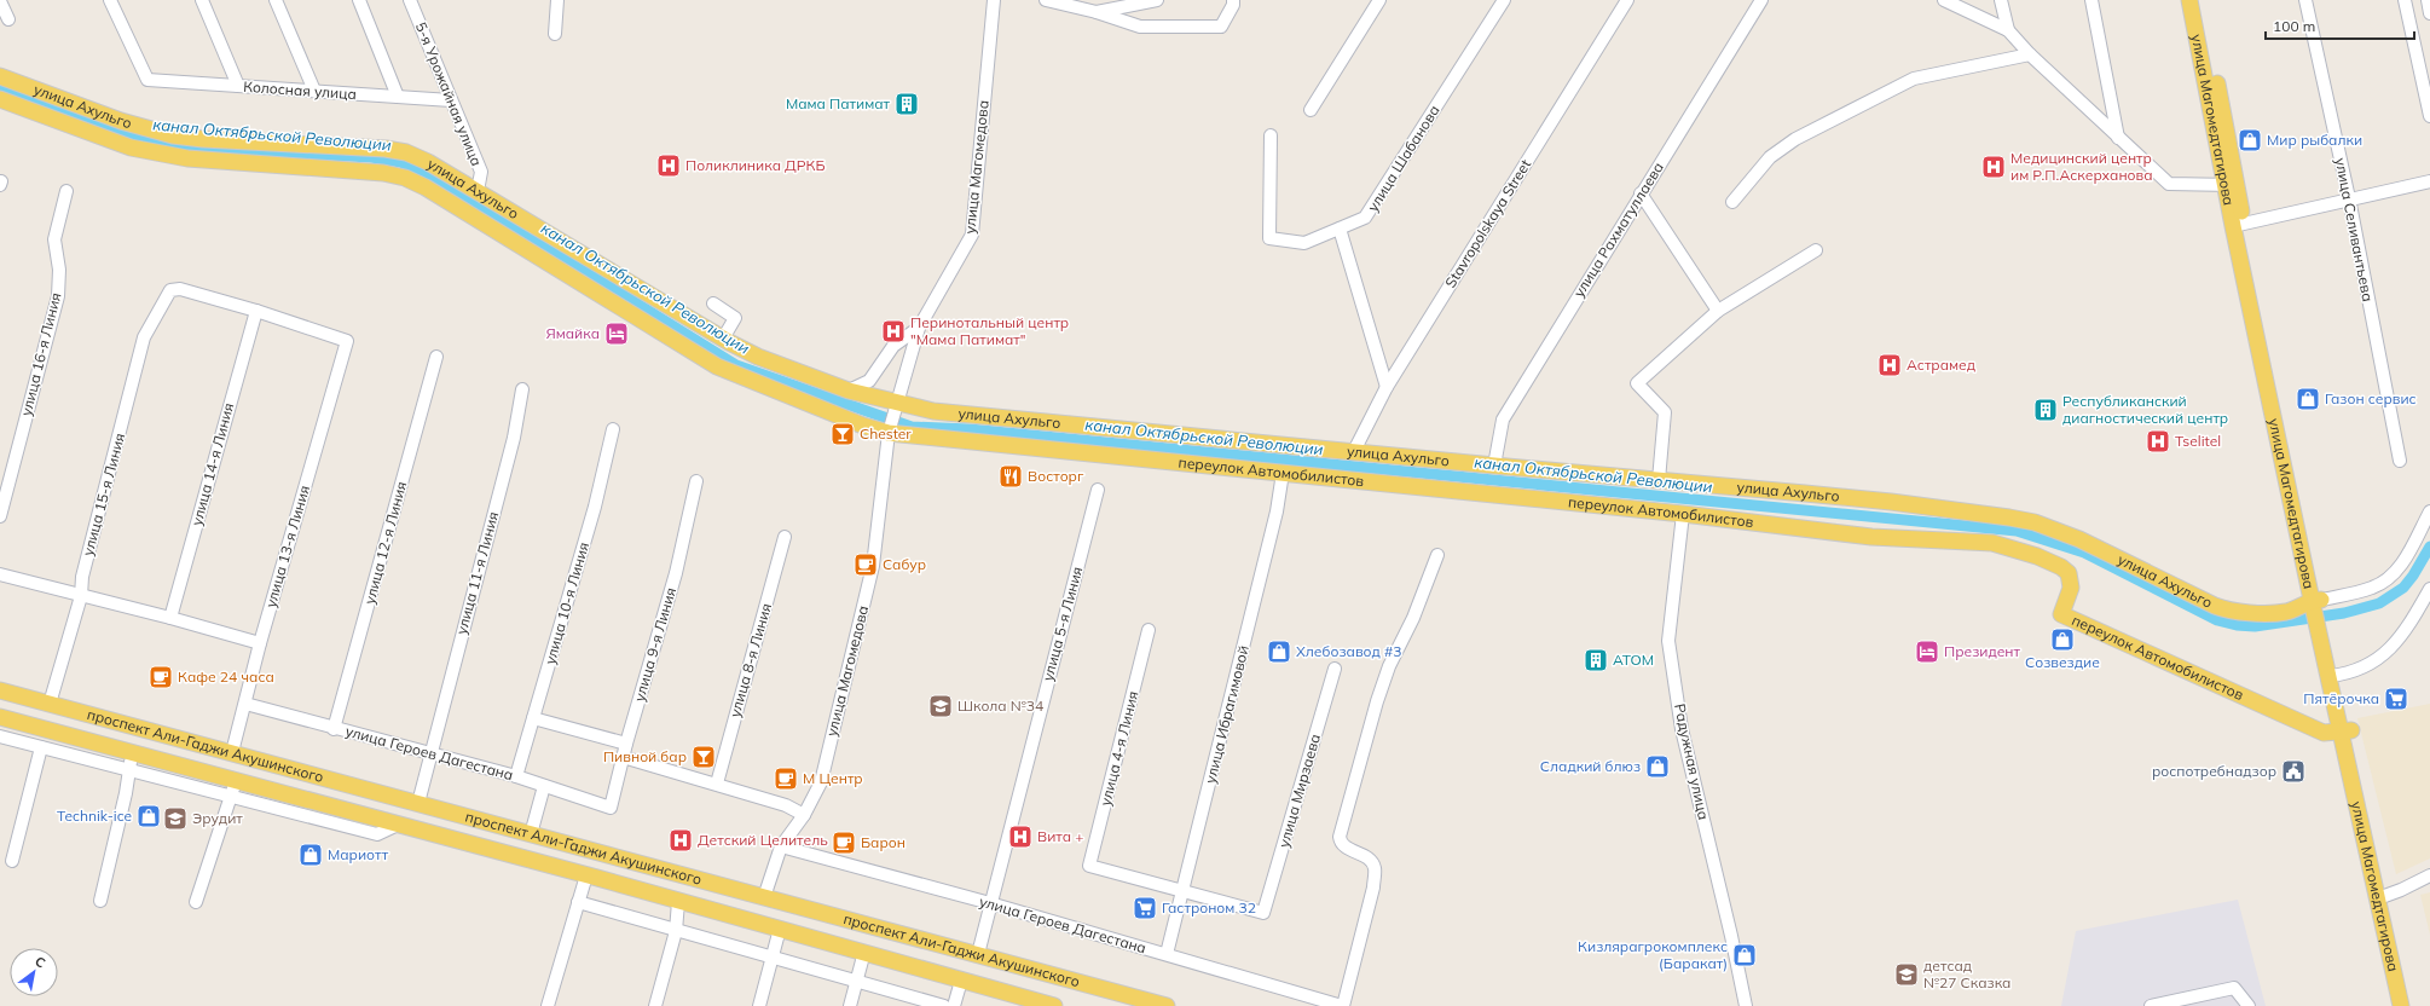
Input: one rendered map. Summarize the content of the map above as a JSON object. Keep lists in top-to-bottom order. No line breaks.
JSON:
{"streets":{"main road":["улица Ахульго","улица Магомедтагирова","переулок Автомобилистов","проспект Али-Гаджи Акушинского"],"street":["Колосная улица","5-я Урожайная улица","улица Шабанова","улица Магомедова","Stavropolskaya Street","улица Рахматуллаева","улица Селивантьева","улица 16-я Линия","улица 14-я Линия","улица 15-я Линия","улица 12-я Линия","улица 13-я Линия","улица 11-я Линия","улица 10-я Линия","улица 5-я Линия","улица 9-я Линия","улица 8-я Линия","улица Ибрагимовой","улица 4-я Линия","улица Героев Дагестана","Радужная улица","улица Мирзаева"]},"crossings":[["Колосная улица","5-я Урожайная улица"],["5-я Урожайная улица","улица Ахульго"],["улица Ахульго","улица Магомедтагирова"],["улица Ахульго","улица Магомедова"],["улица Ахульго","Stavropolskaya Street"],["улица Ахульго","улица Рахматуллаева"],["улица Магомедтагирова","переулок Автомобилистов"],["улица Магомедова","переулок Автомобилистов"],["улица Магомедова","проспект Али-Гаджи Акушинского"],["улица Магомедова","улица Героев Дагестана"],["улица 14-я Линия","улица 15-я Линия"],["улица 14-я Линия","улица 13-я Линия"],["переулок Автомобилистов","улица Ибрагимовой"],["переулок Автомобилистов","Радужная улица"],["улица 15-я Линия","улица 13-я Линия"],["улица 15-я Линия","проспект Али-Гаджи Акушинского"],["улица 12-я Линия","улица Героев Дагестана"],["улица 13-я Линия","проспект Али-Гаджи Акушинского"],["улица 13-я Линия","улица Героев Дагестана"],["улица 11-я Линия","проспект Али-Гаджи Акушинского"],["улица 11-я Линия","улица Героев Дагестана"],["улица 10-я Линия","улица Героев Дагестана"],["улица 5-я Линия","проспект Али-Гаджи Акушинского"],["улица 5-я Линия","улица Героев Дагестана"],["улица 9-я Линия","улица Героев Дагестана"],["улица Ибрагимовой","улица 4-я Линия"],["улица Ибрагимовой","улица Героев Дагестана"],["улица Ибрагимовой","улица Мирзаева"],["улица 4-я Линия","улица Мирзаева"]],"water":["канал Октябрьской Революции"],"places":{"building":["Мама Патимат","Республиканский диагностический центр","АТОМ"],"shop":["Мир рыбалки","Газон сервис","Созвездие","Хлебозавод #3","Сладкий блюз","Technik-ice","Мариотт","Кизлярагрокомплекс (Баракат)"],"hospital":["Поликлиника ДРКБ","Медицинский центр им Р.П.Аскерханова","Перинотальный центр \"Мама Патимат\"","Астрамед","Tselitel","Вита +","Детский Целитель"],"hotel":["Ямайка","Президент"],"bar":["Chester","Пивной бар"],"restaurant":["Восторг"],"cafe":["Сабур","Кафе 24 часа","М Центр","Барон"],"supermarket":["Пятёрочка","Гастроном 32"],"school or university":["Школа №34","Эрудит","детсад №27 Сказка"],"public building":["роспотребнадзор"]},"scale_bar":"100 m","north":"top right"}
